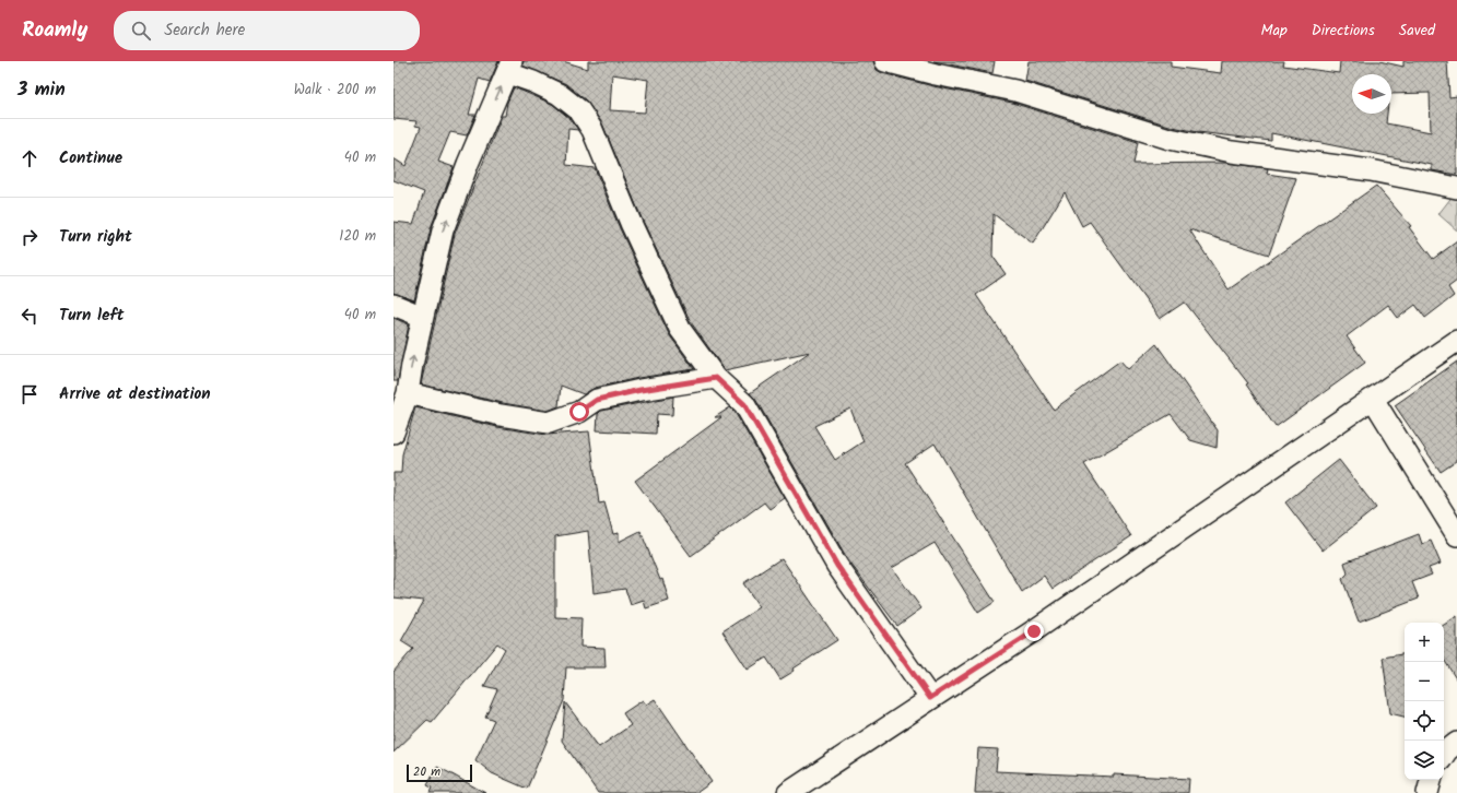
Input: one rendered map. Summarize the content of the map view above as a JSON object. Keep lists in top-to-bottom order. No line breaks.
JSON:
{"scale_bar":"20 m","north":"left","page":{"header":"Roamly","search":"Search here","nav":["Map","Directions","Saved"],"heading":["3 min","Walk · 200 m"],"list":[["Continue","40 m"],["Turn right","120 m"],["Turn left","40 m"],"Arrive at destination"],"map_buttons":["+","−"],"scale":"20 m"}}
